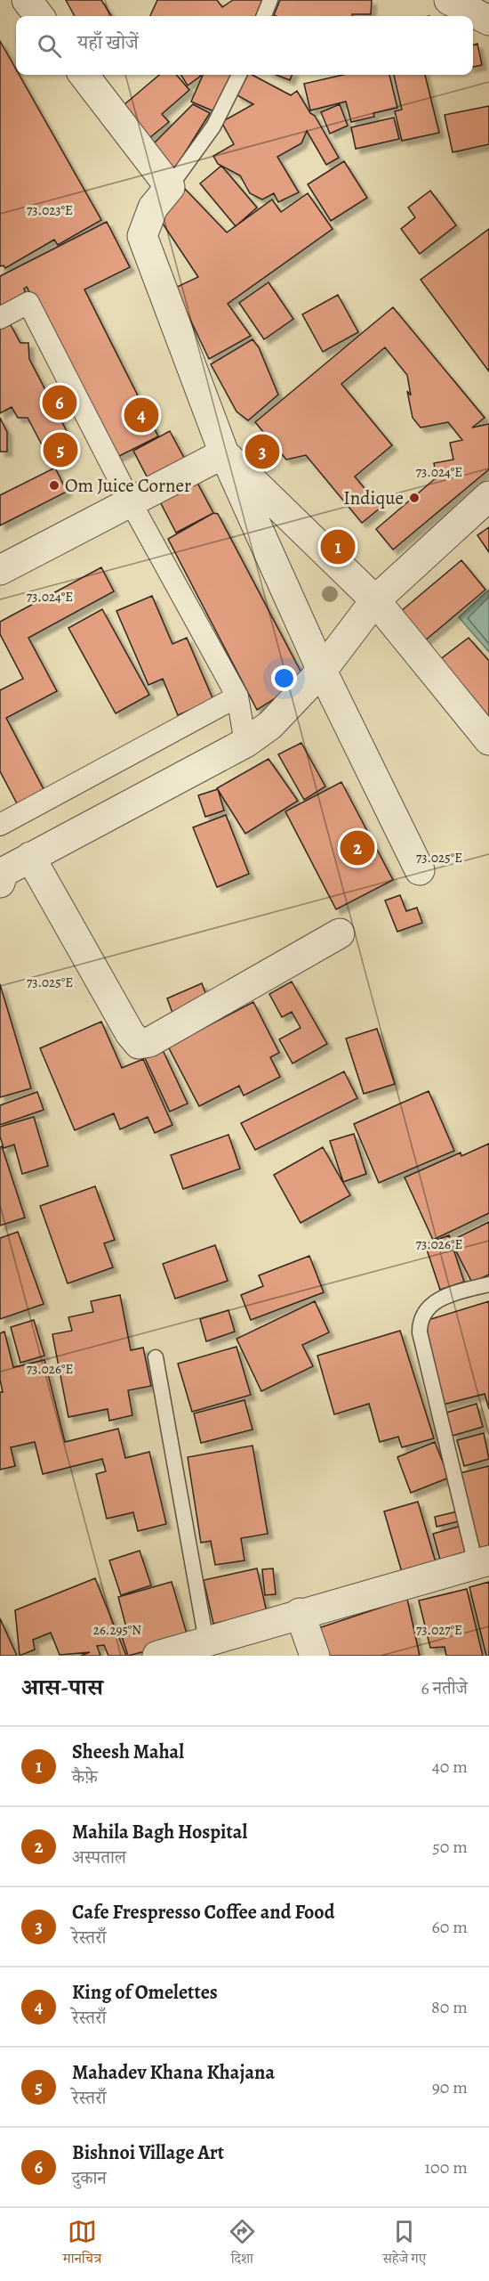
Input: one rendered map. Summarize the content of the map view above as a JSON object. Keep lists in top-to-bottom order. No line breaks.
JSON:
{"places":["Om Juice Corner","Indique"],"page":{"search":"यहाँ खोजें","pins":["6","4","5","3","1","2"],"heading":["आस-पास","6 नतीजे"],"list":[{"mark":"1","name":"Sheesh Mahal","note":"कैफ़े","value":"40 m"},{"mark":"2","name":"Mahila Bagh Hospital","note":"अस्पताल","value":"50 m"},{"mark":"3","name":"Cafe Frespresso Coffee and Food","note":"रेस्तराँ","value":"60 m"},{"mark":"4","name":"King of Omelettes","note":"रेस्तराँ","value":"80 m"},{"mark":"5","name":"Mahadev Khana Khajana","note":"रेस्तराँ","value":"90 m"},{"mark":"6","name":"Bishnoi Village Art","note":"दुकान","value":"100 m"}],"nav":["मानचित्र","दिशा","सहेजे गए"]},"coordinates":["73.023°E","73.024°E","73.025°E","73.026°E","26.295°N","73.027°E"]}
